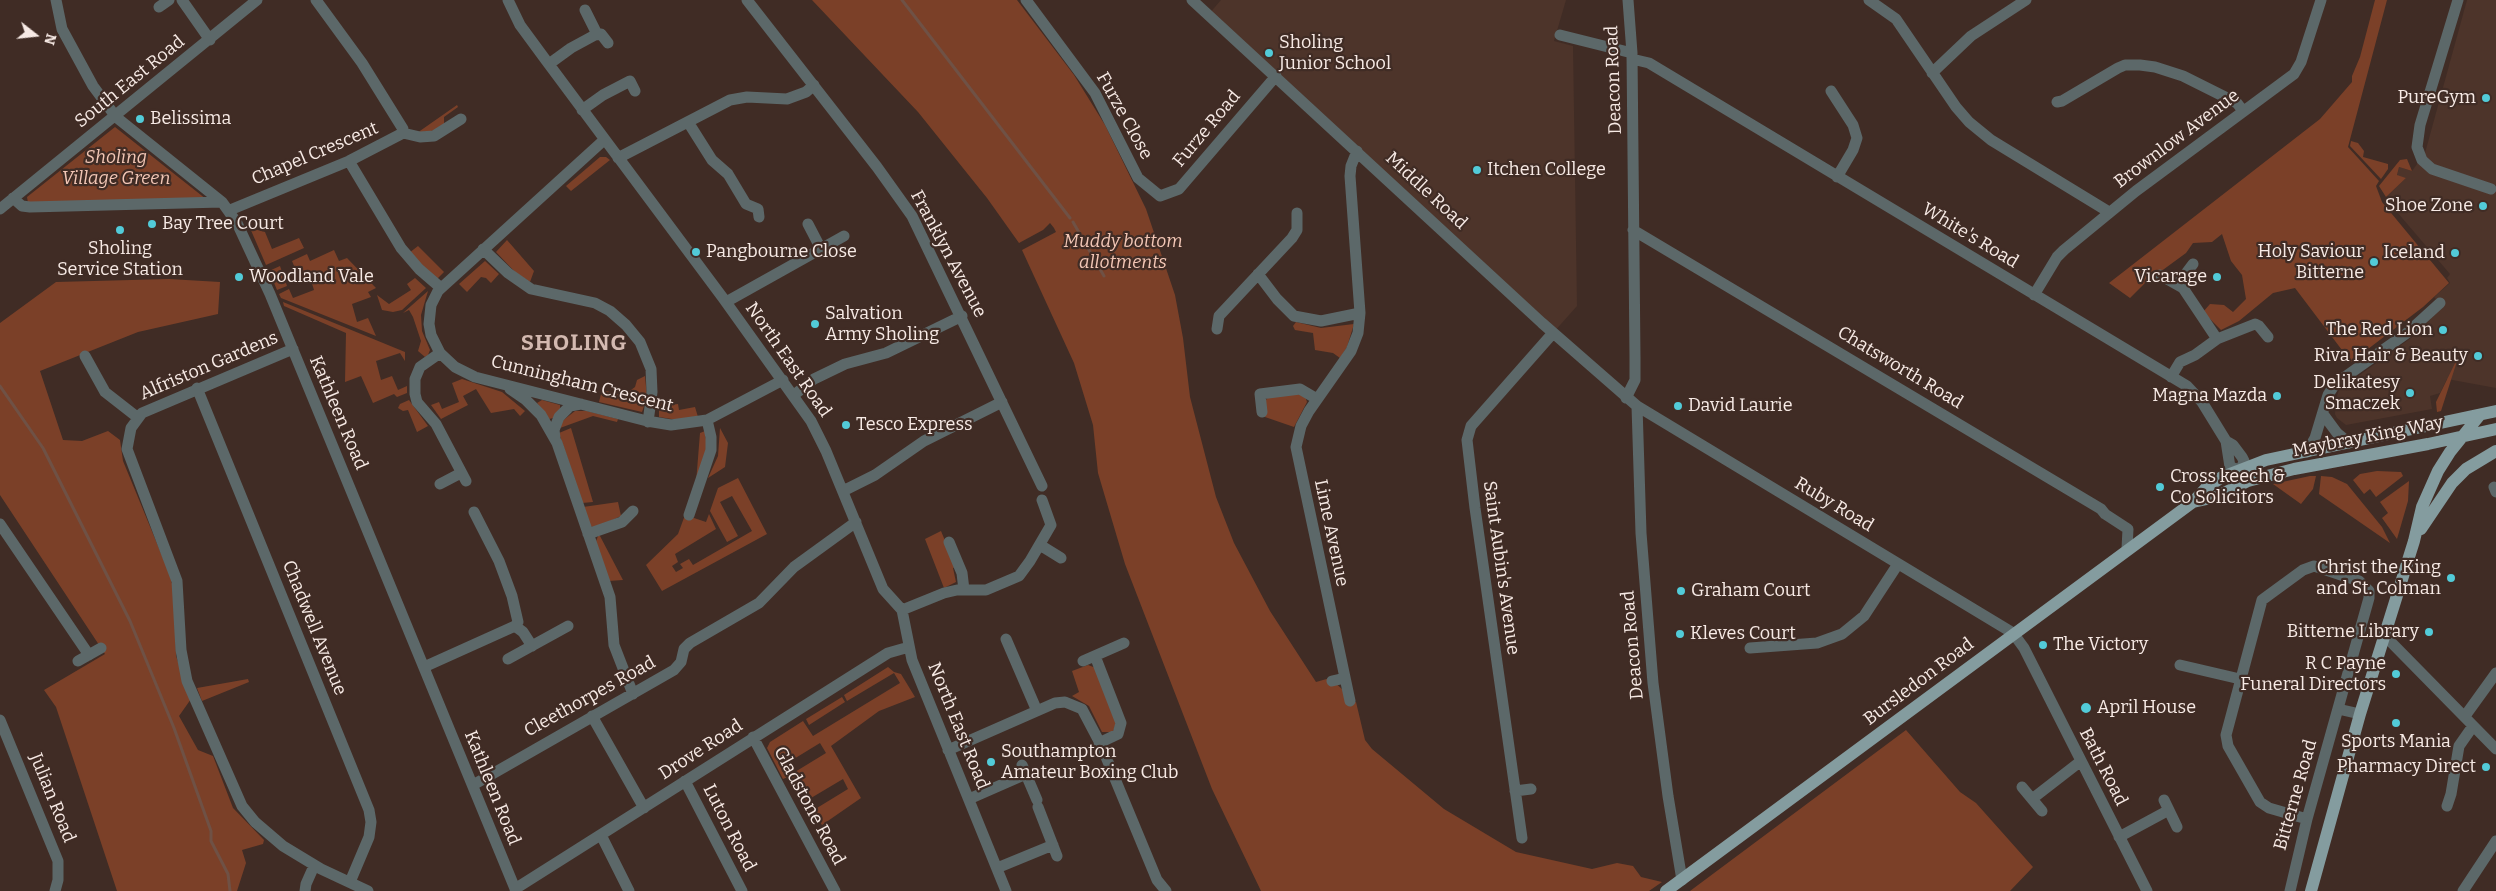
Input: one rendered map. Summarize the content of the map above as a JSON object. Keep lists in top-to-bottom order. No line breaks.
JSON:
{"streets":{"main road":["Maybray King Way","Bursledon Road"],"street":["Deacon Road","South East Road","Furze Close","Furze Road","Brownlow Avenue","Chapel Crescent","Middle Road","White's Road","Franklyn Avenue","North East Road","Alfriston Gardens","Chatsworth Road","Cunningham Crescent","Kathleen Road","Ruby Road","Lime Avenue","Saint Aubin's Avenue","Chadwell Avenue","Cleethorpes Road","Drove Road","Bath Road","Bitterne Road","Julian Road","Gladstone Road","Luton Road"]},"crossings":[["Deacon Road","Middle Road"],["Deacon Road","White's Road"],["Deacon Road","Chatsworth Road"],["Deacon Road","Ruby Road"],["Deacon Road","Bursledon Road"],["South East Road","Kathleen Road"],["Furze Close","Furze Road"],["Furze Road","Middle Road"],["Brownlow Avenue","White's Road"],["Chapel Crescent","Kathleen Road"],["Middle Road","Ruby Road"],["Middle Road","Lime Avenue"],["Middle Road","Saint Aubin's Avenue"],["White's Road","Maybray King Way"],["White's Road","Bursledon Road"],["North East Road","Cunningham Crescent"],["North East Road","Cleethorpes Road"],["North East Road","Drove Road"],["Alfriston Gardens","Kathleen Road"],["Alfriston Gardens","Chadwell Avenue"],["Chatsworth Road","Bursledon Road"],["Kathleen Road","Cleethorpes Road"],["Kathleen Road","Drove Road"],["Maybray King Way","Bursledon Road"],["Ruby Road","Bursledon Road"],["Ruby Road","Bath Road"],["Bursledon Road","Bath Road"],["Drove Road","Gladstone Road"],["Drove Road","Luton Road"]],"districts":["SHOLING"],"parks":["Sholing Village Green","Muddy bottom allotments"],"places":["Sholing Junior School","PureGym","Belissima","Itchen College","Shoe Zone","Bay Tree Court","Sholing Service Station","Pangbourne Close","Iceland","Holy Saviour Bitterne","Woodland Vale","Vicarage","Salvation Army Sholing","The Red Lion","Riva Hair & Beauty","Delikatesy Smaczek","Magna Mazda","David Laurie","Tesco Express","Cross keech & Co Solicitors","Christ the King and St. Colman","Graham Court","Bitterne Library","Kleves Court","The Victory","R C Payne Funeral Directors","April House","Sports Mania","Southampton Amateur Boxing Club","Pharmacy Direct"],"north":"right"}
